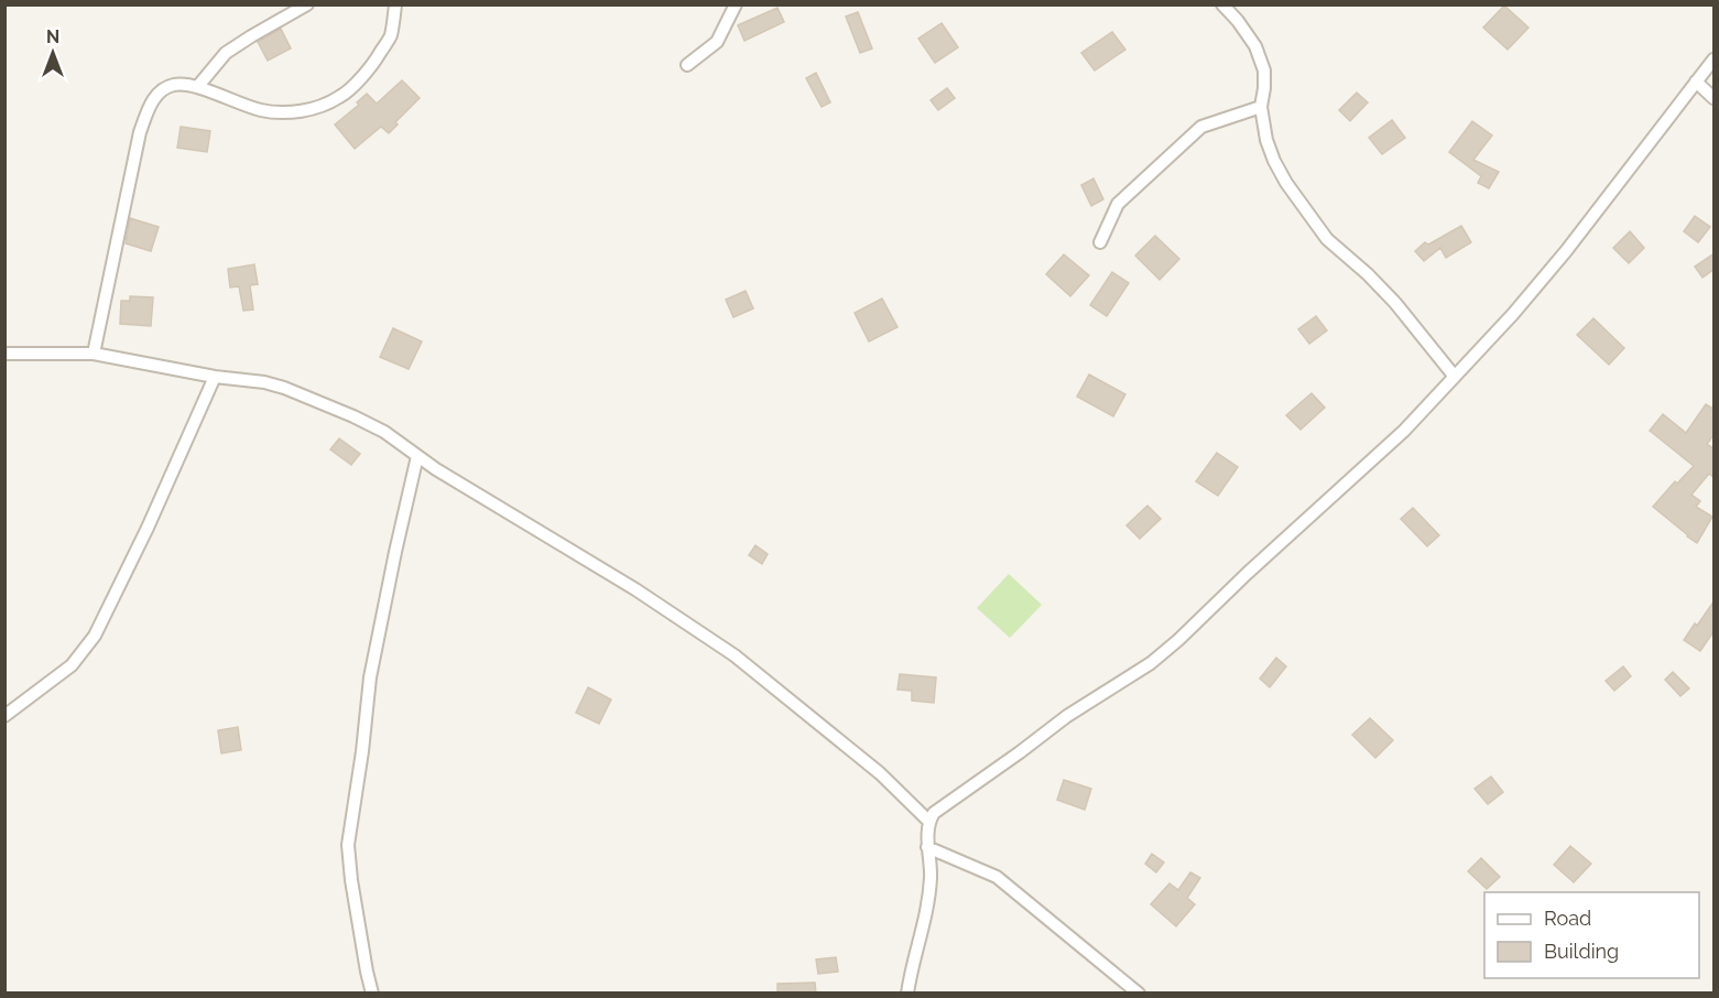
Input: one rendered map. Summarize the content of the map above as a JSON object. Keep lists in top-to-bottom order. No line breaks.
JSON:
{"legend":["Road","Building"],"north":"top"}
